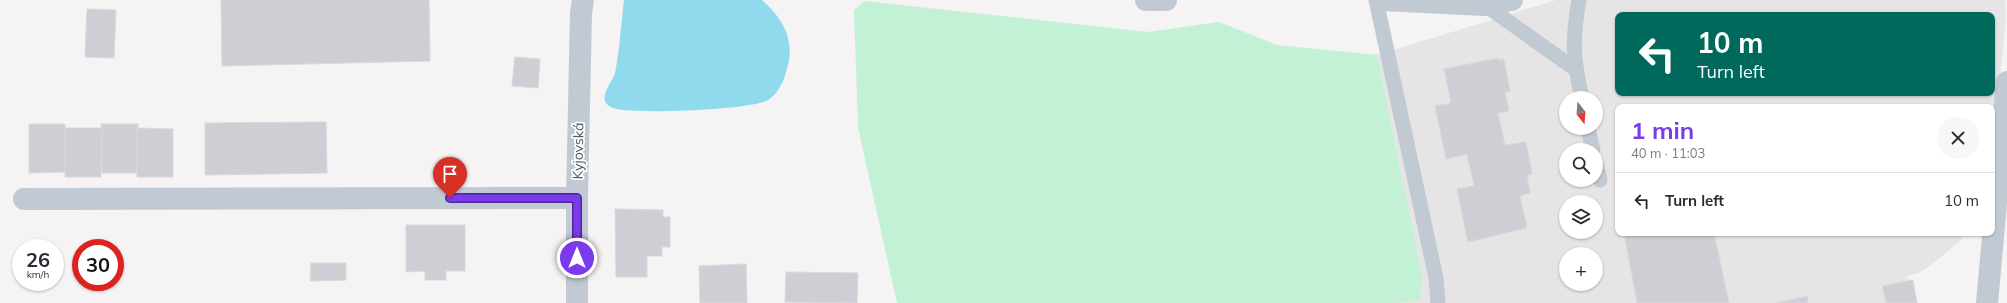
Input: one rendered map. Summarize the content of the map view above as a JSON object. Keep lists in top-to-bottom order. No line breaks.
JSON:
{"streets":{"street":["Kyjovská"]},"north":"bottom","page":{"turn":["10 m","Turn left"],"map_buttons":"+","heading":["1 min","40 m · 11:03"],"list":[{"name":"Turn left","value":"10 m"}],"speed":"26 km/h","limit":"30"}}
